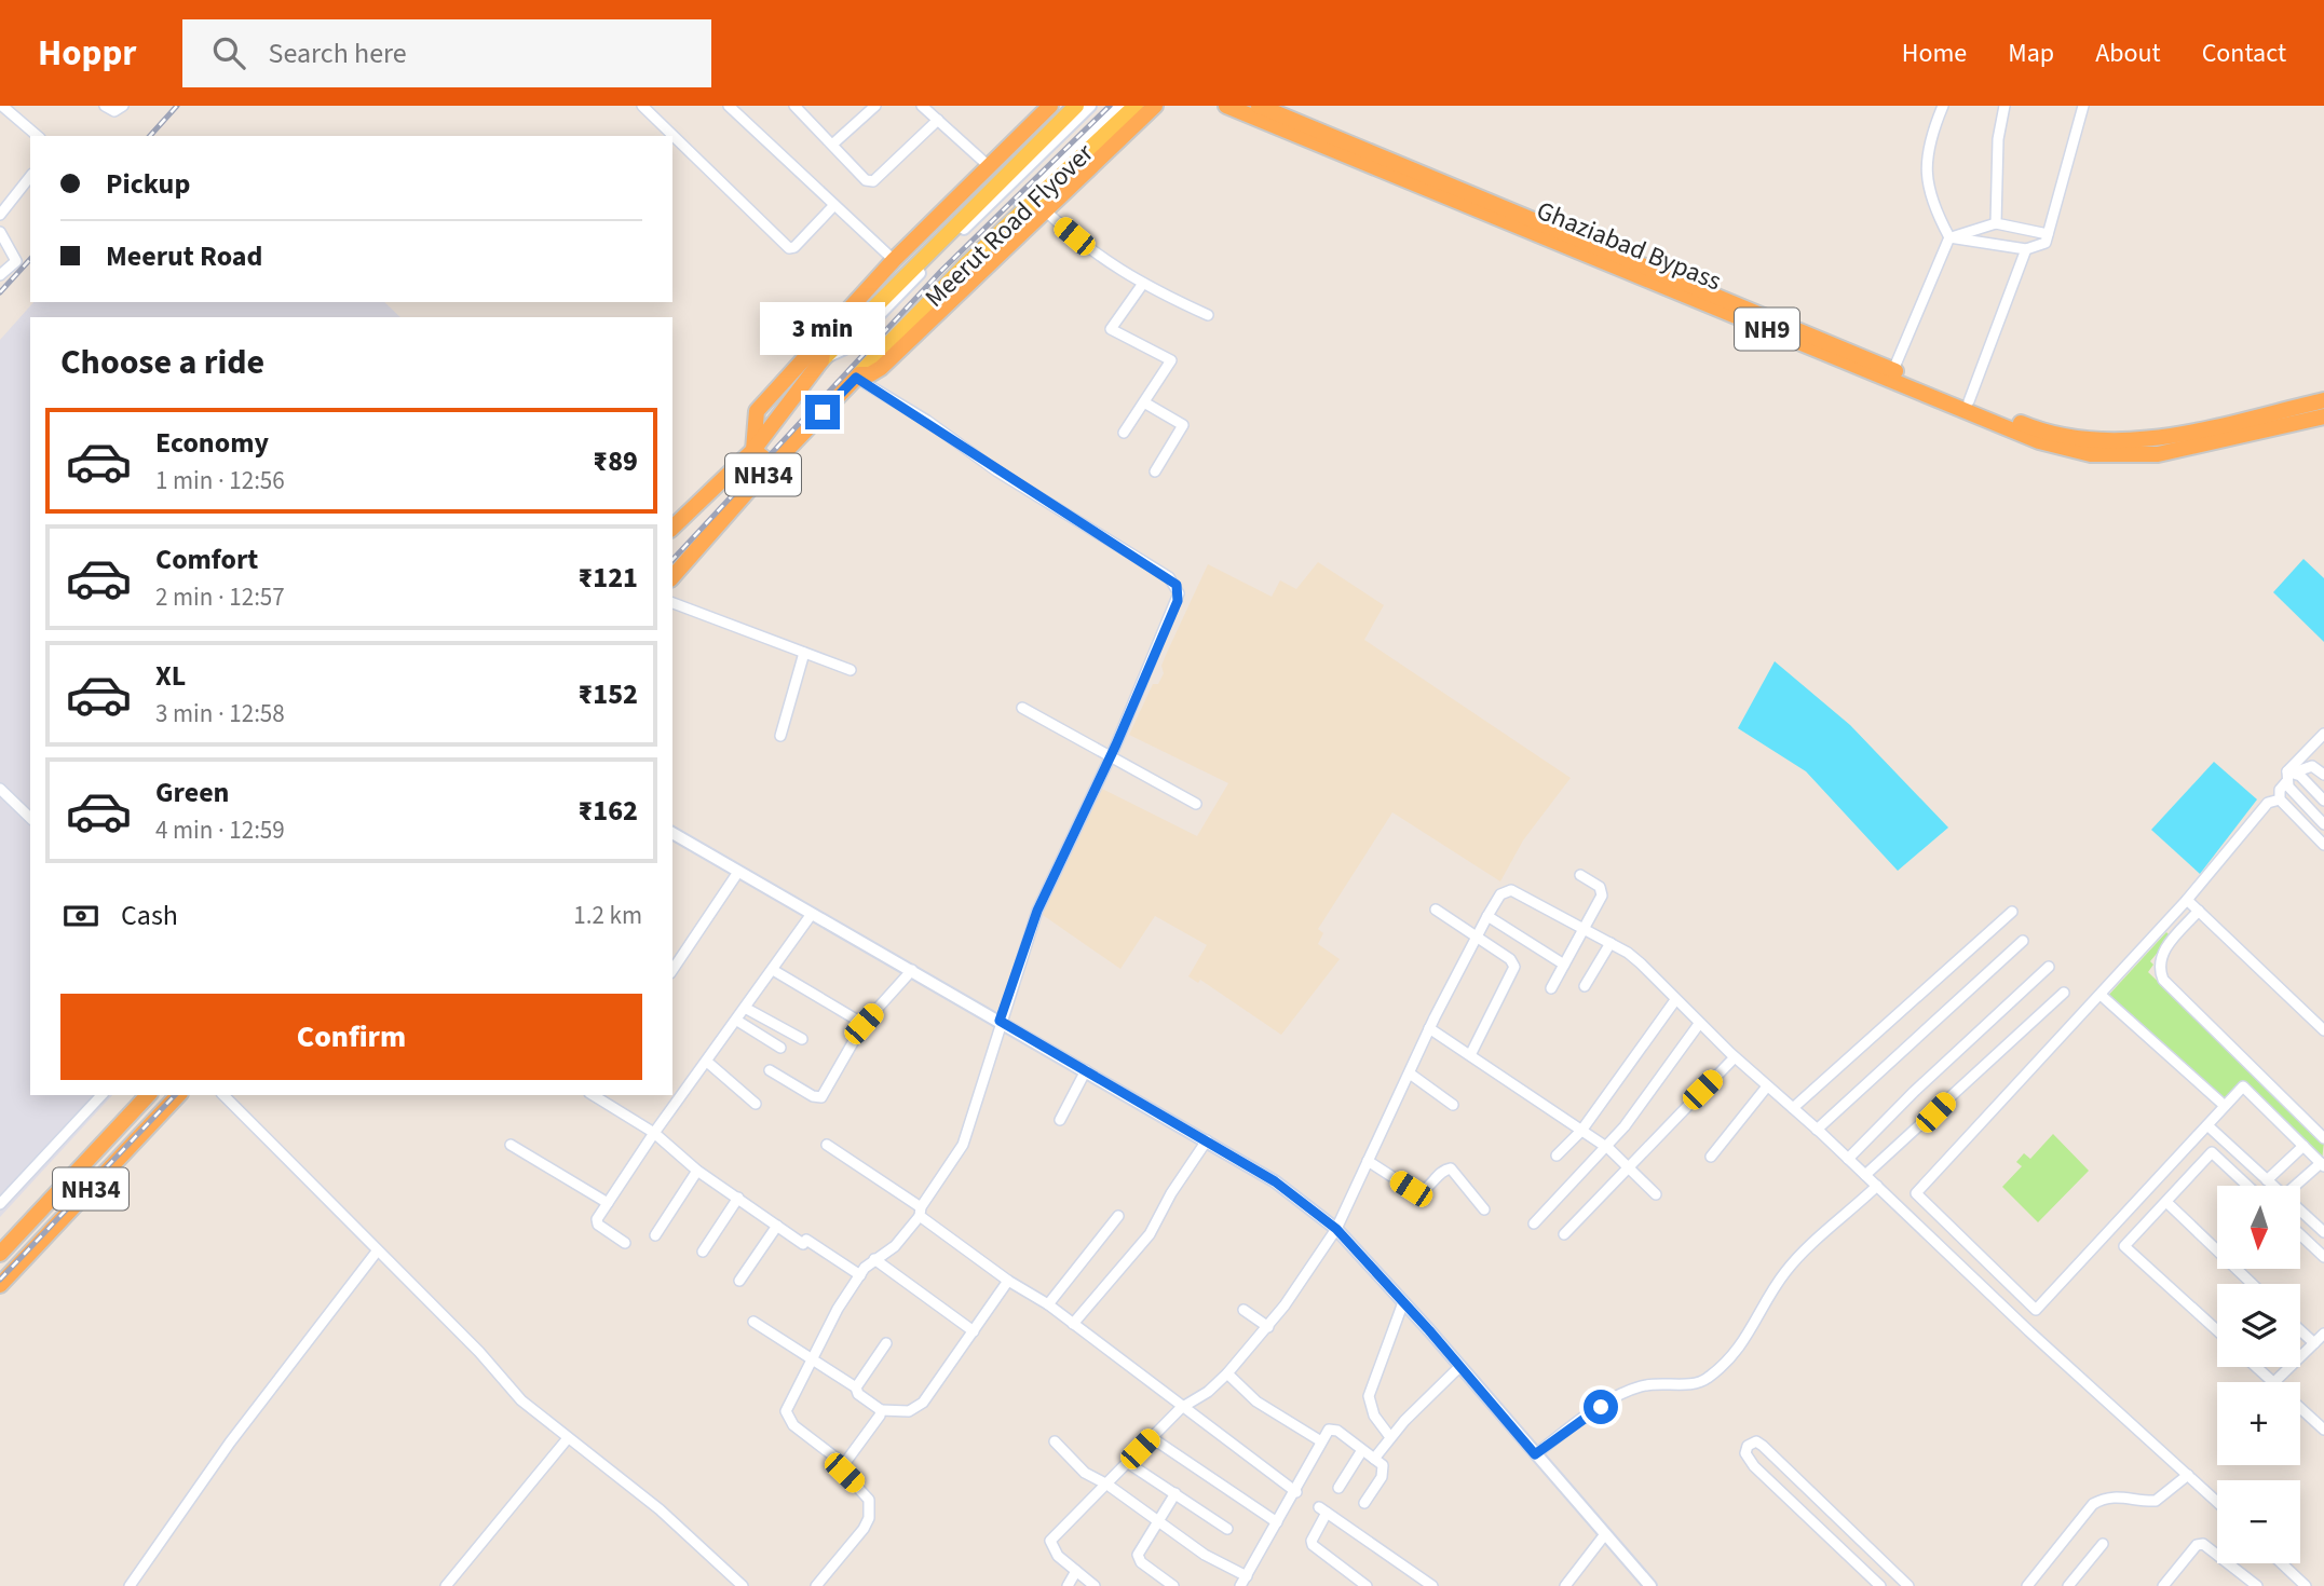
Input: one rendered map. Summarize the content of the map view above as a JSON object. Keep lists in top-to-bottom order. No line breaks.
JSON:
{"streets":{"highway":["Ghaziabad Bypass","NH9","NH34"],"main road":["Meerut Road Flyover"]},"crossings":[["Meerut Road Flyover","NH34"]],"north":"bottom","page":{"header":"Hoppr","search":"Search here","nav":["Home","Map","About","Contact"],"banner":["Pickup","Meerut Road"],"bubble":"3 min","heading":"Choose a ride","list":[{"name":"Economy","note":"1 min · 12:56","value":"₹89"},{"name":"Comfort","note":"2 min · 12:57","value":"₹121"},{"name":"XL","note":"3 min · 12:58","value":"₹152"},{"name":"Green","note":"4 min · 12:59","value":"₹162"}],"pay":["Cash","1.2 km"],"buttons":"Confirm","map_buttons":["+","−"]}}
